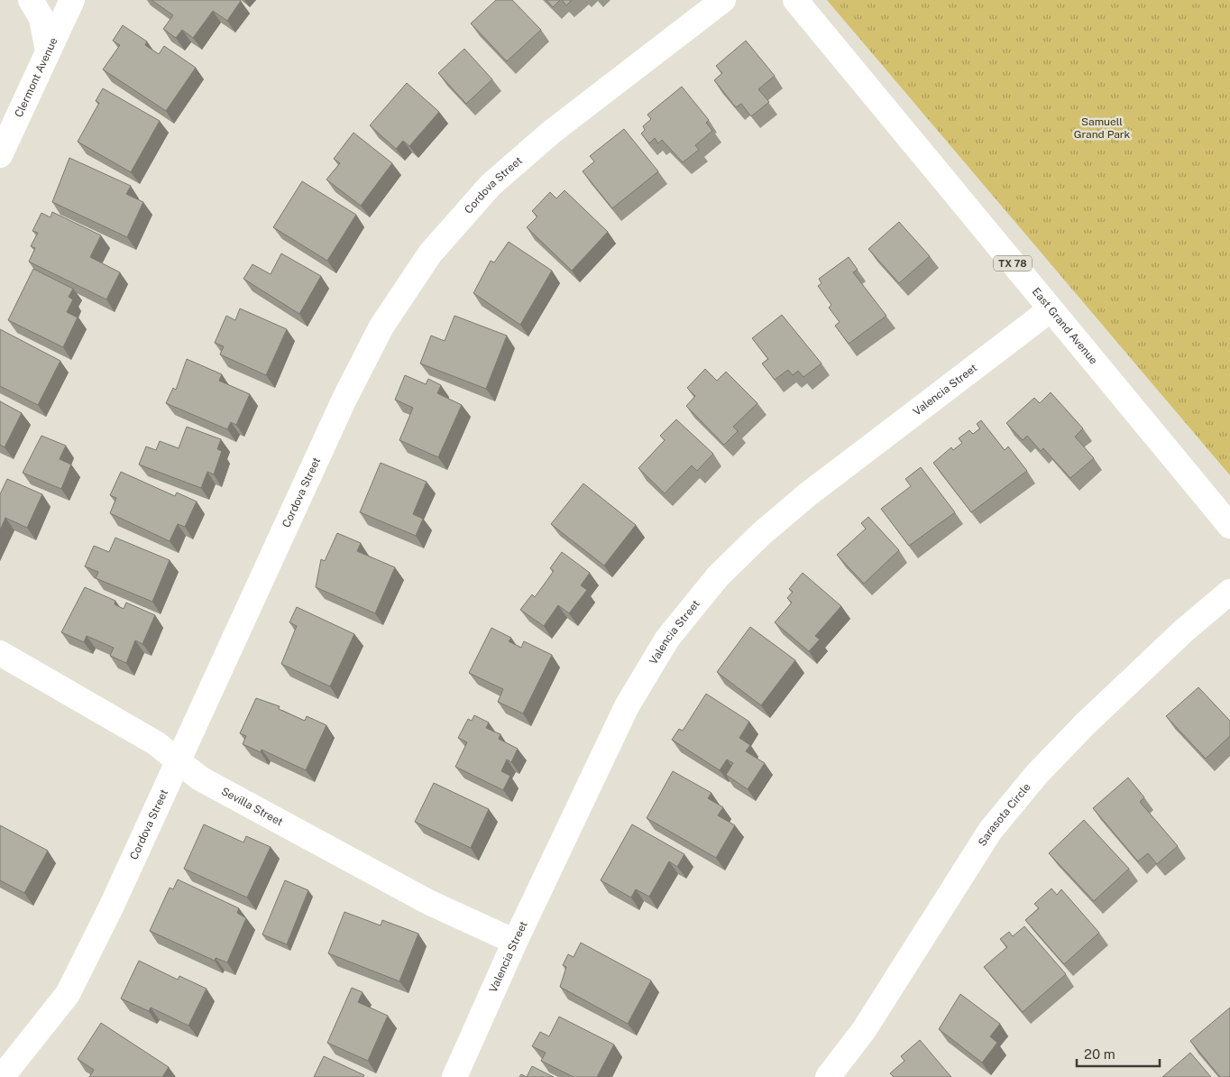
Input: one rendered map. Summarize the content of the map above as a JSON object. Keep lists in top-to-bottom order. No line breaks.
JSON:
{"streets":{"street":["Clermont Avenue","Cordova Street","TX 78","East Grand Avenue","Valencia Street","Sevilla Street","Sarasota Circle"]},"crossings":[["Cordova Street","Sevilla Street"],["East Grand Avenue","Valencia Street"],["Valencia Street","Sevilla Street"]],"parks":["Samuell Grand Park"],"scale_bar":"20 m"}
